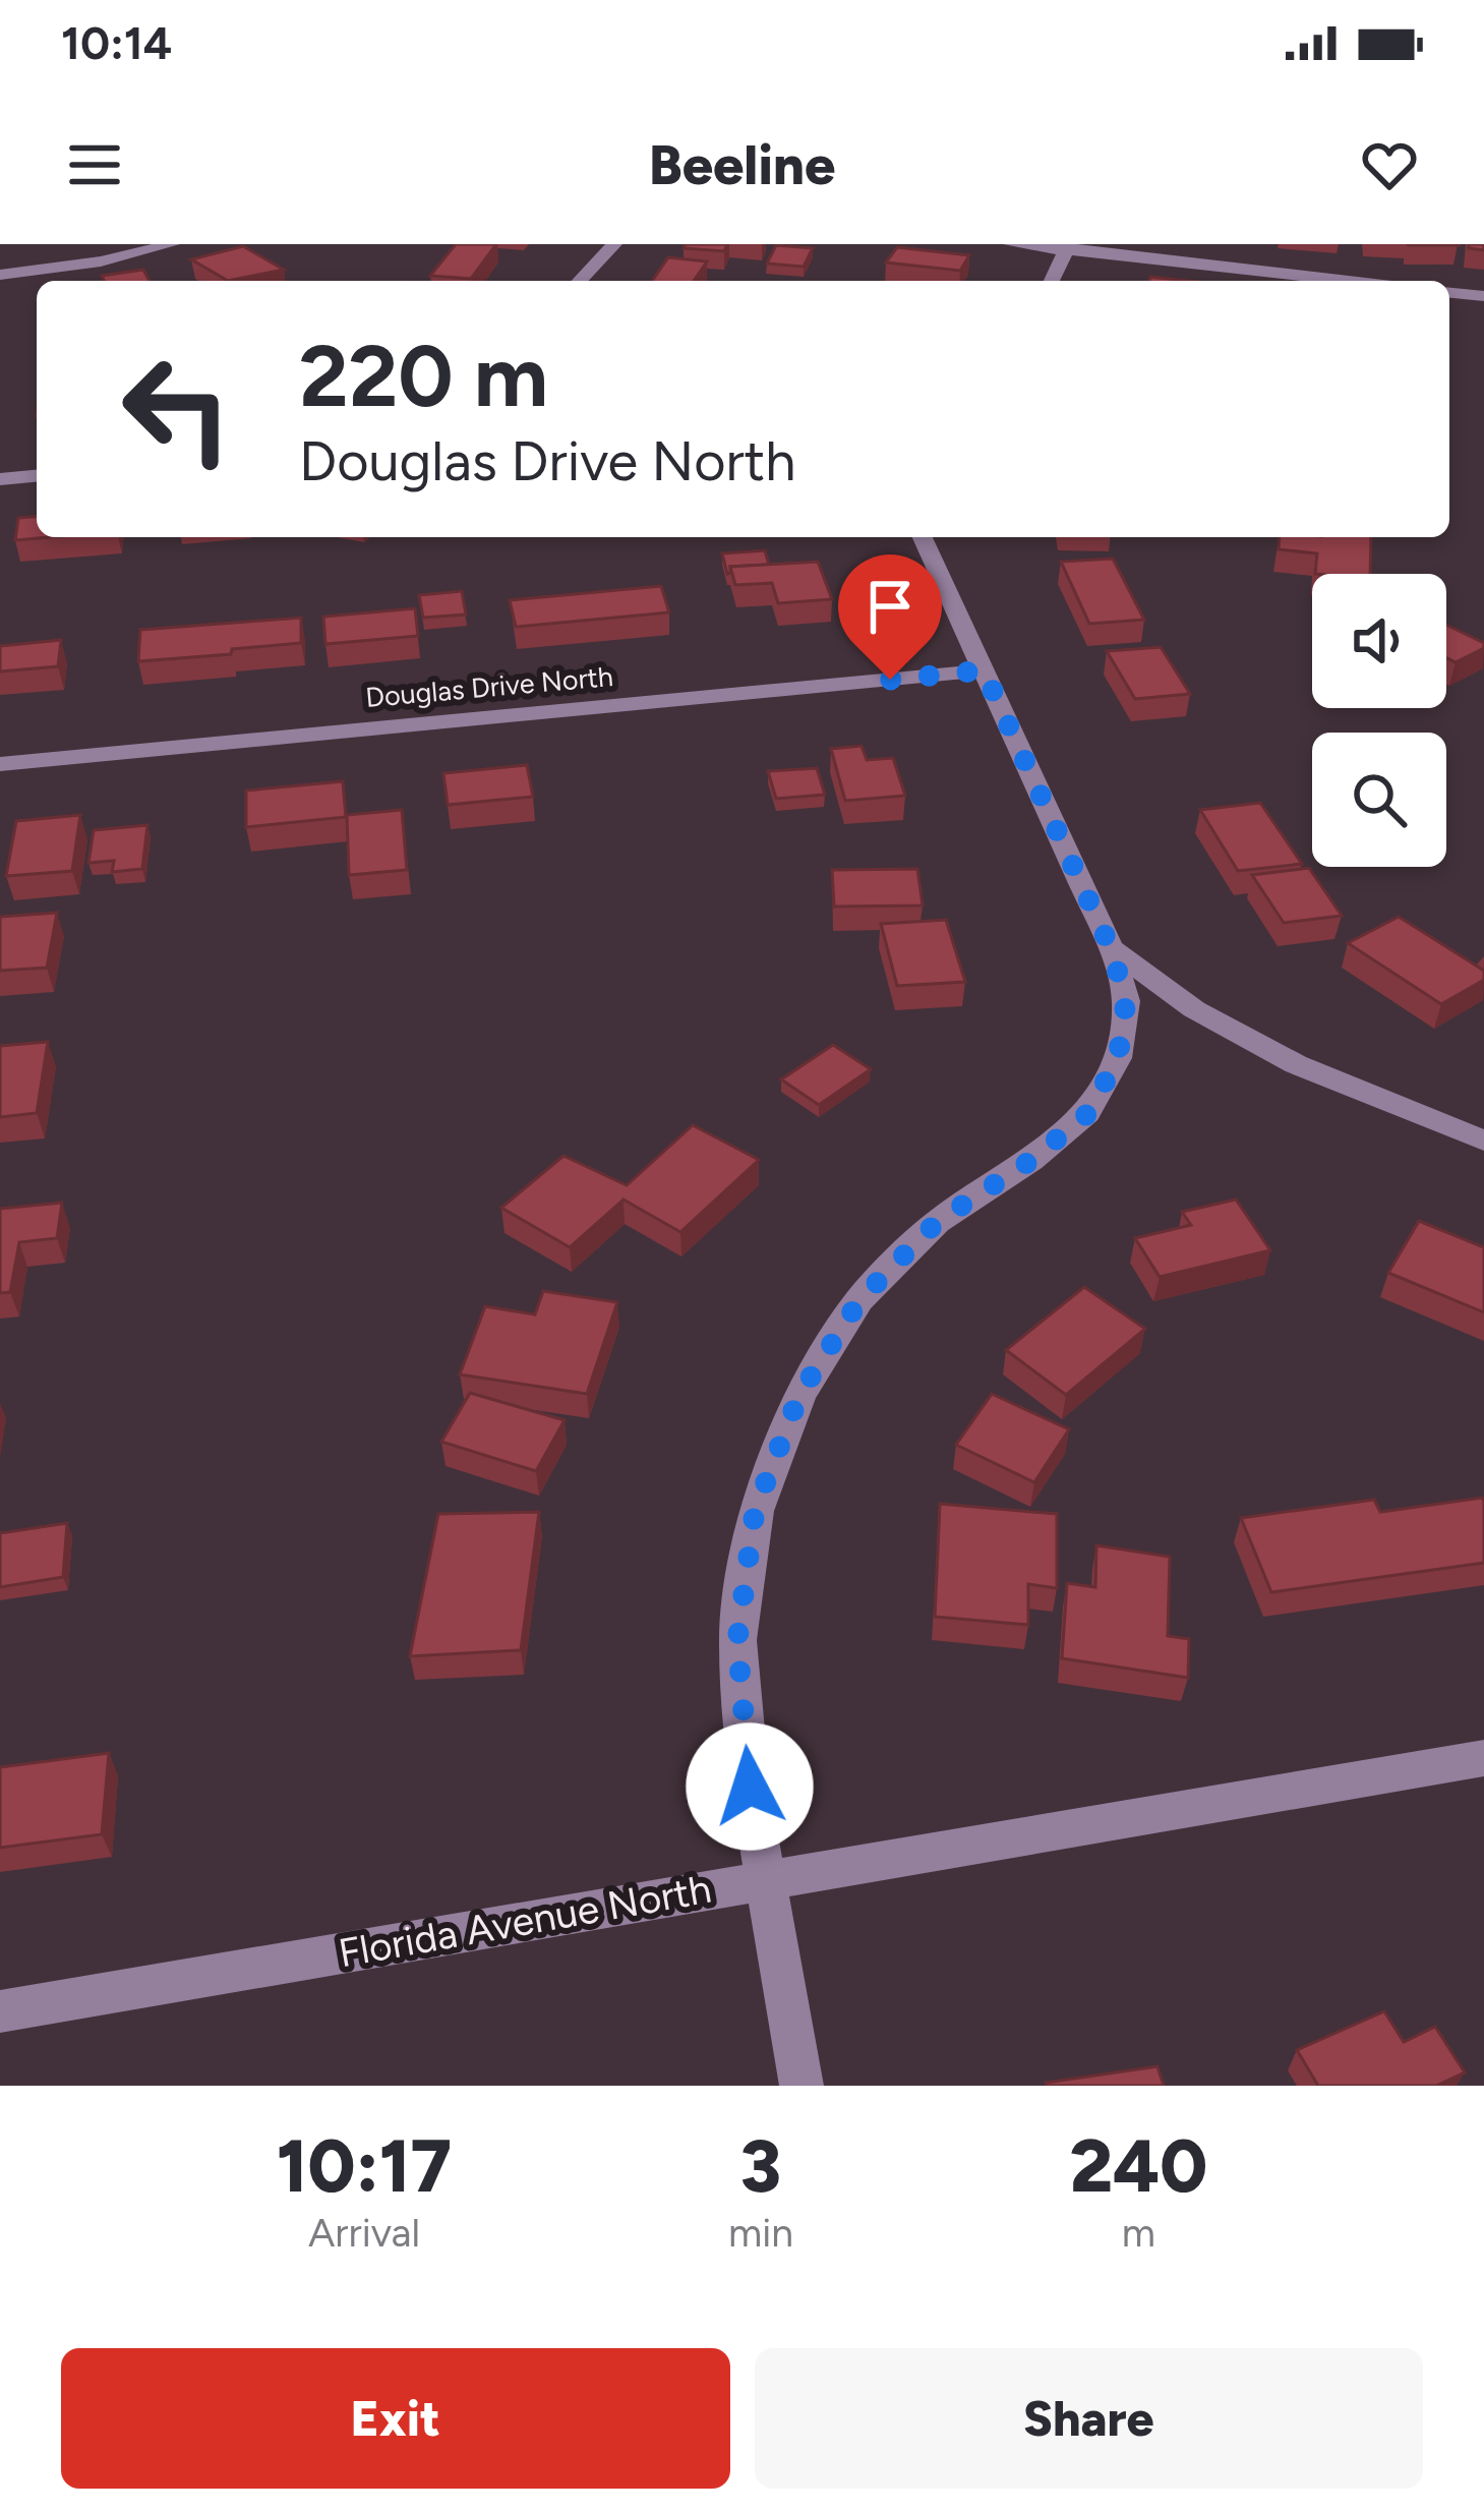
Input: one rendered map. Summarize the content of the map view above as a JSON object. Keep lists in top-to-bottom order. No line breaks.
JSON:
{"streets":{"street":["Douglas Drive North","Florida Avenue North"]},"page":{"status":"10:14","header":"Beeline","turn":["220 m","Douglas Drive North"],"eta":["10:17","Arrival","3","min","240","m"],"buttons":["Exit","Share"]}}
